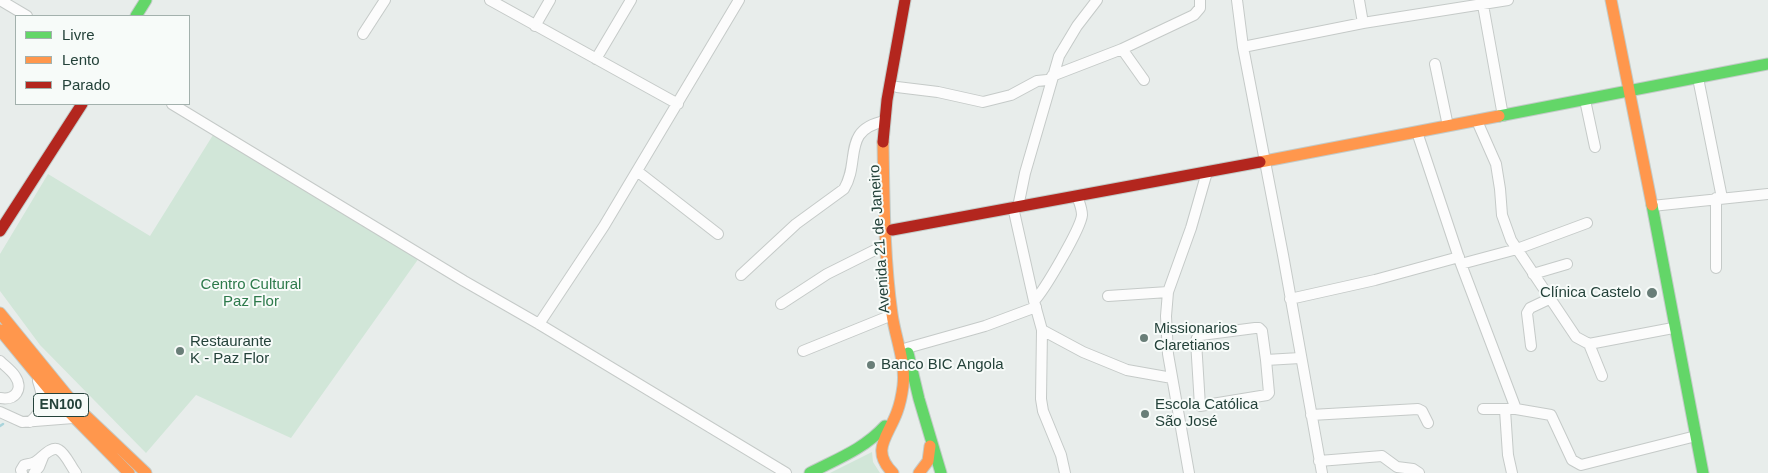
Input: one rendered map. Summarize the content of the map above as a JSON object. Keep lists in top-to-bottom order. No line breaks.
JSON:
{"streets":{"main road":["Avenida 21 de Janeiro","EN100"]},"parks":["Centro Cultural Paz Flor"],"places":["Clínica Castelo","Missionarios Claretianos","Restaurante K - Paz Flor","Banco BIC Angola","Escola Católica São José"],"legend":["Livre","Lento","Parado"]}
